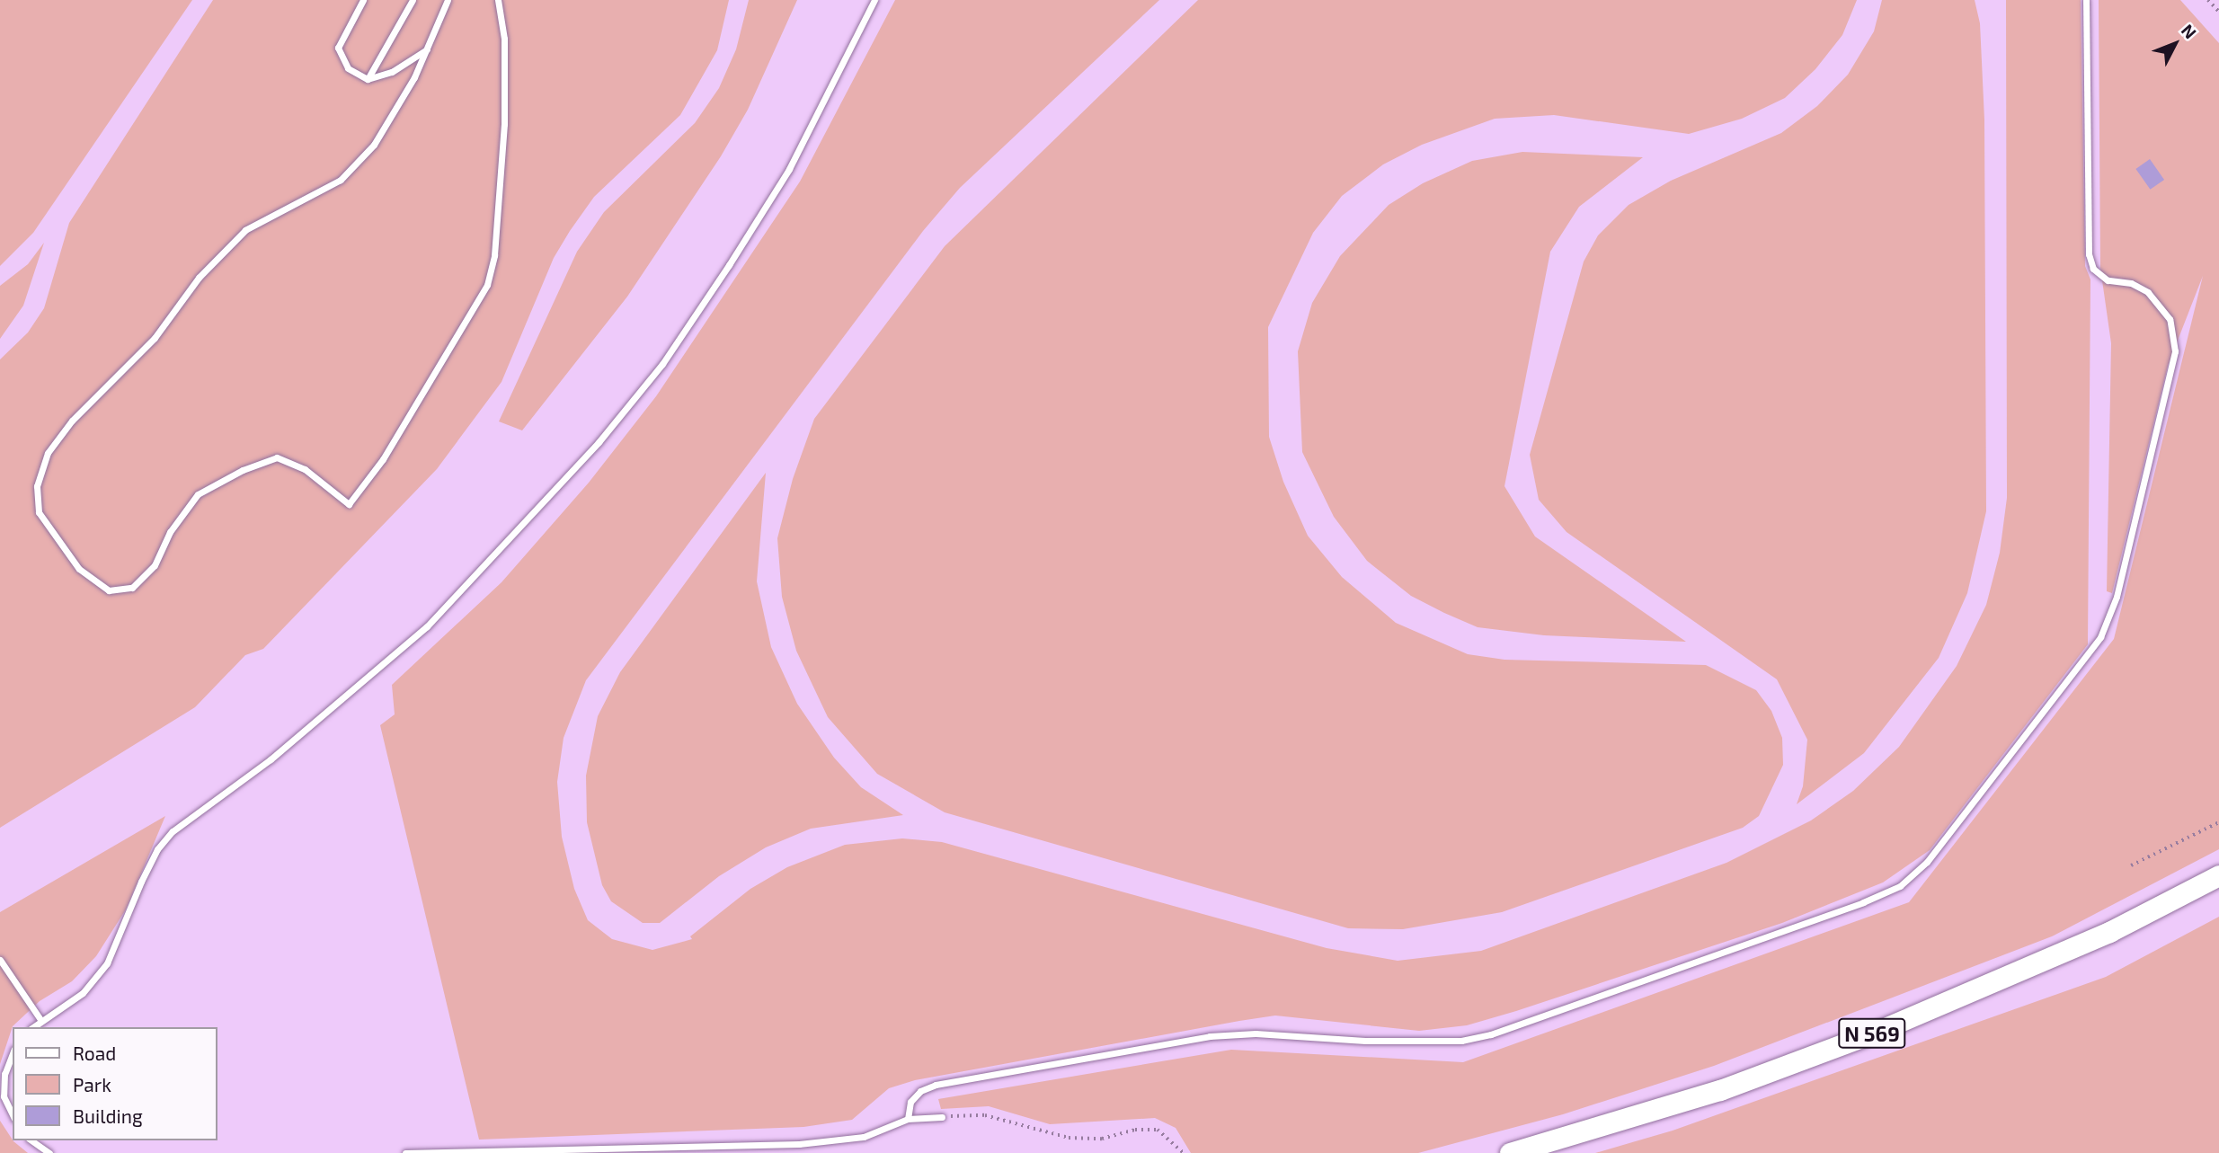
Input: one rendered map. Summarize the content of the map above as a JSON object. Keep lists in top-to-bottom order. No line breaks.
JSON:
{"streets":{"main road":["N 569"]},"legend":["Road","Park","Building"],"north":"top right"}
